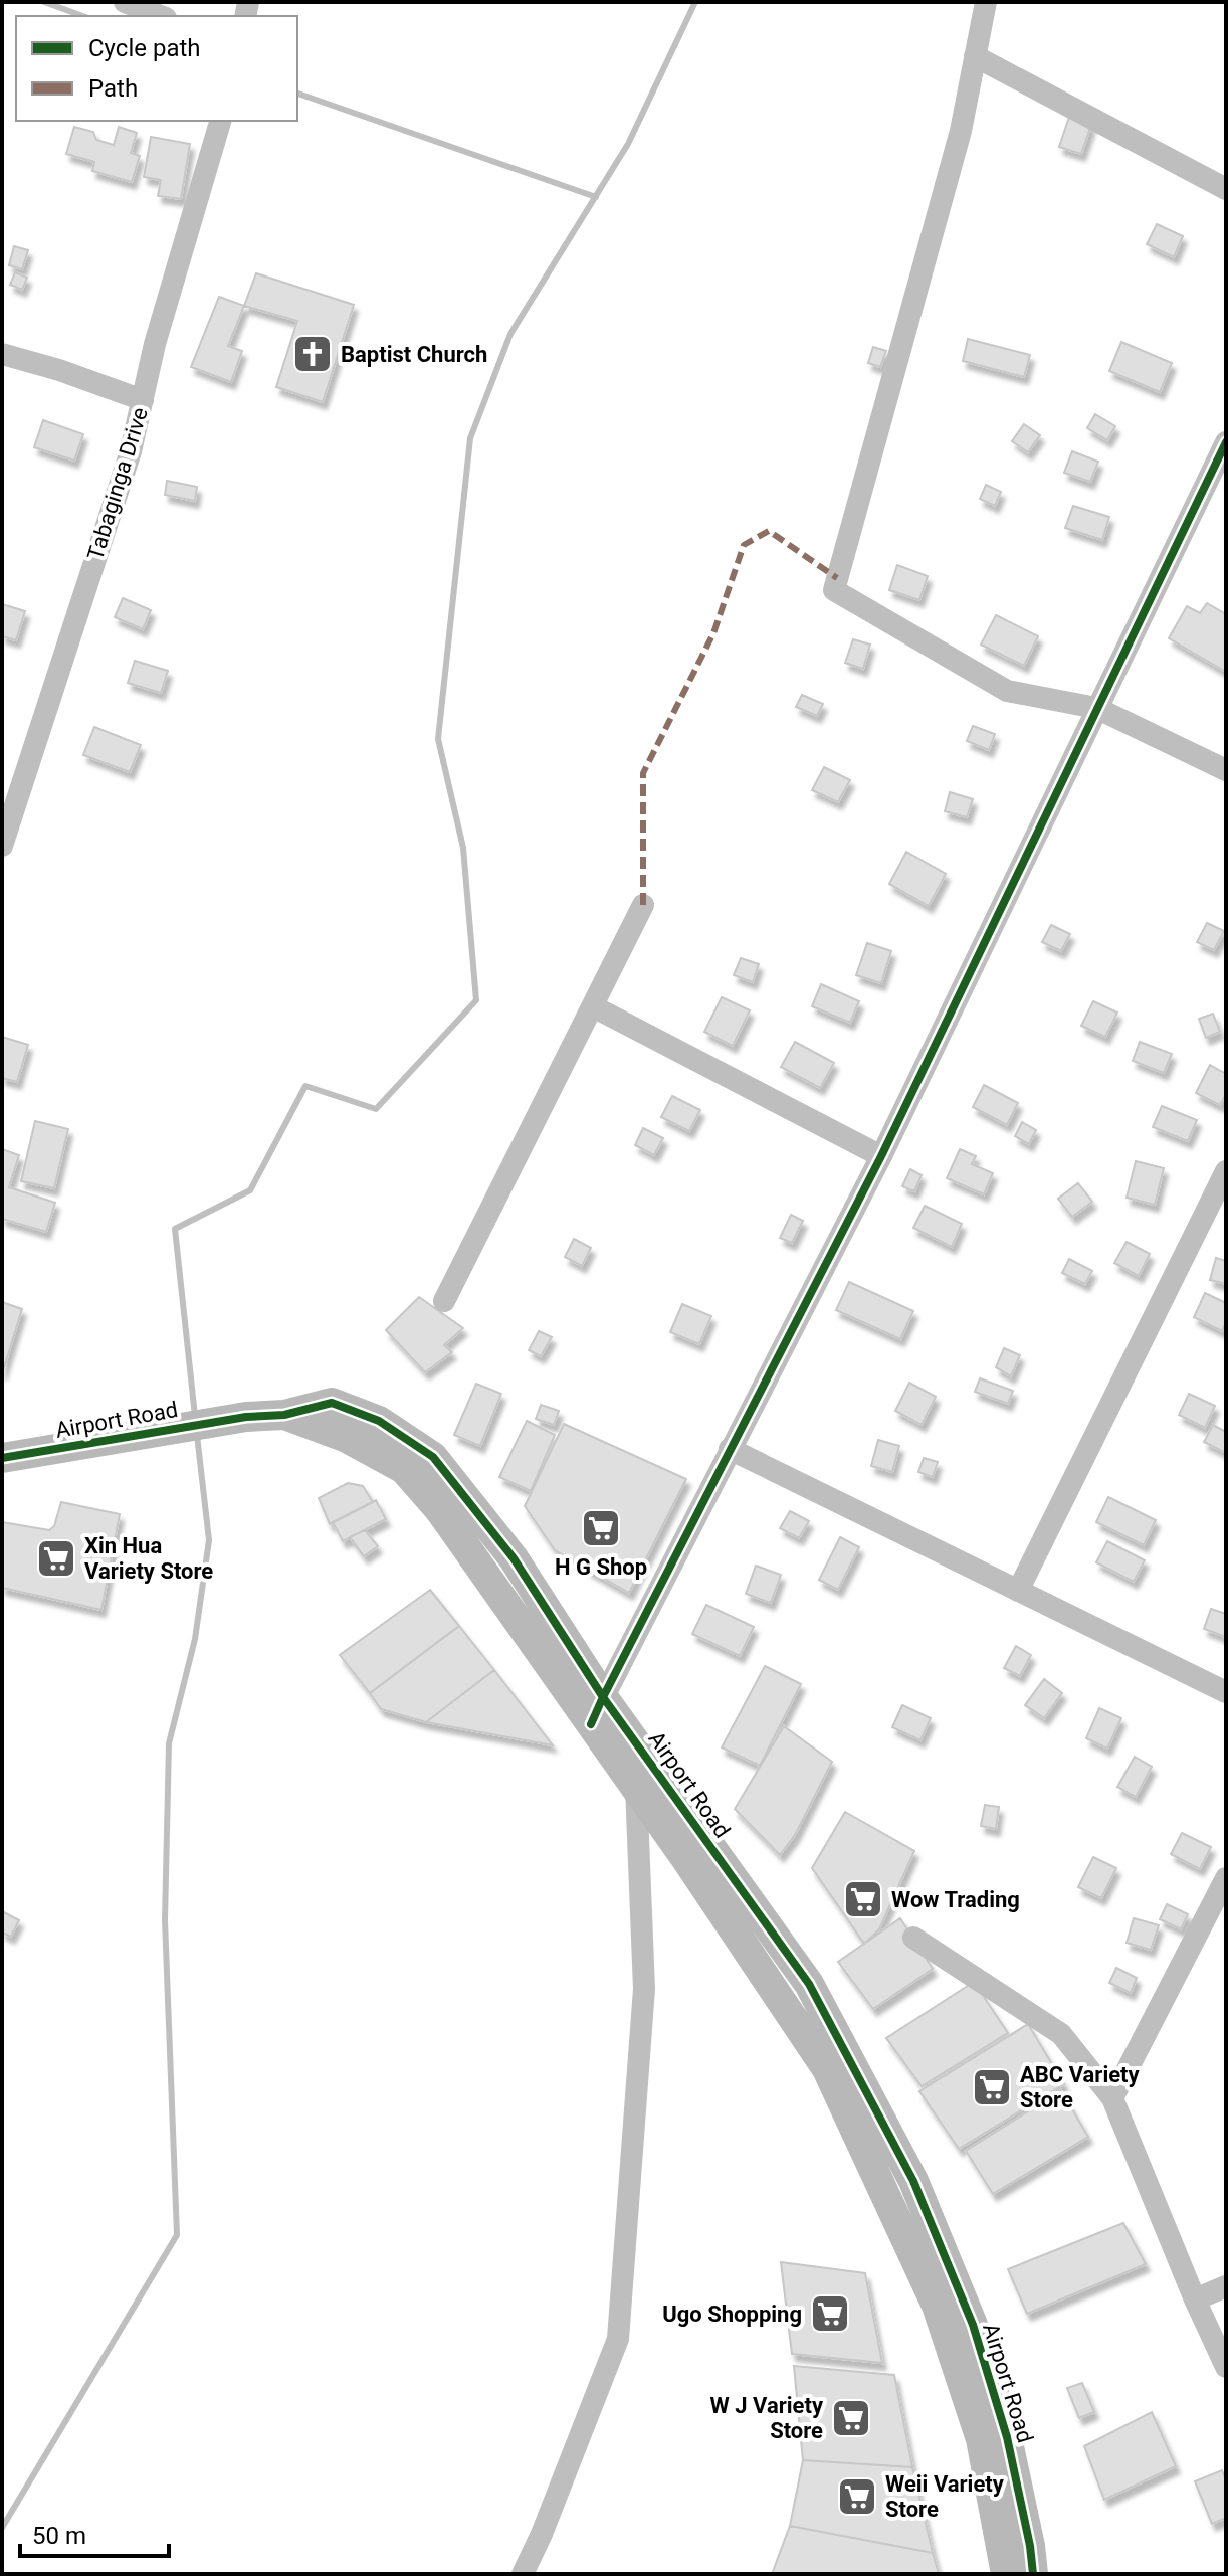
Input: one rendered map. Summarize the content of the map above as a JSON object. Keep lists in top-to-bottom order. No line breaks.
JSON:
{"streets":{"street":["Tabaginga Drive","Airport Road"]},"places":{"church":["Baptist Church"],"supermarket":["H G Shop","Xin Hua Variety Store","Wow Trading","ABC Variety Store","Ugo Shopping","W J Variety Store","Weii Variety Store"]},"legend":["Cycle path","Path"],"scale_bar":"50 m"}
